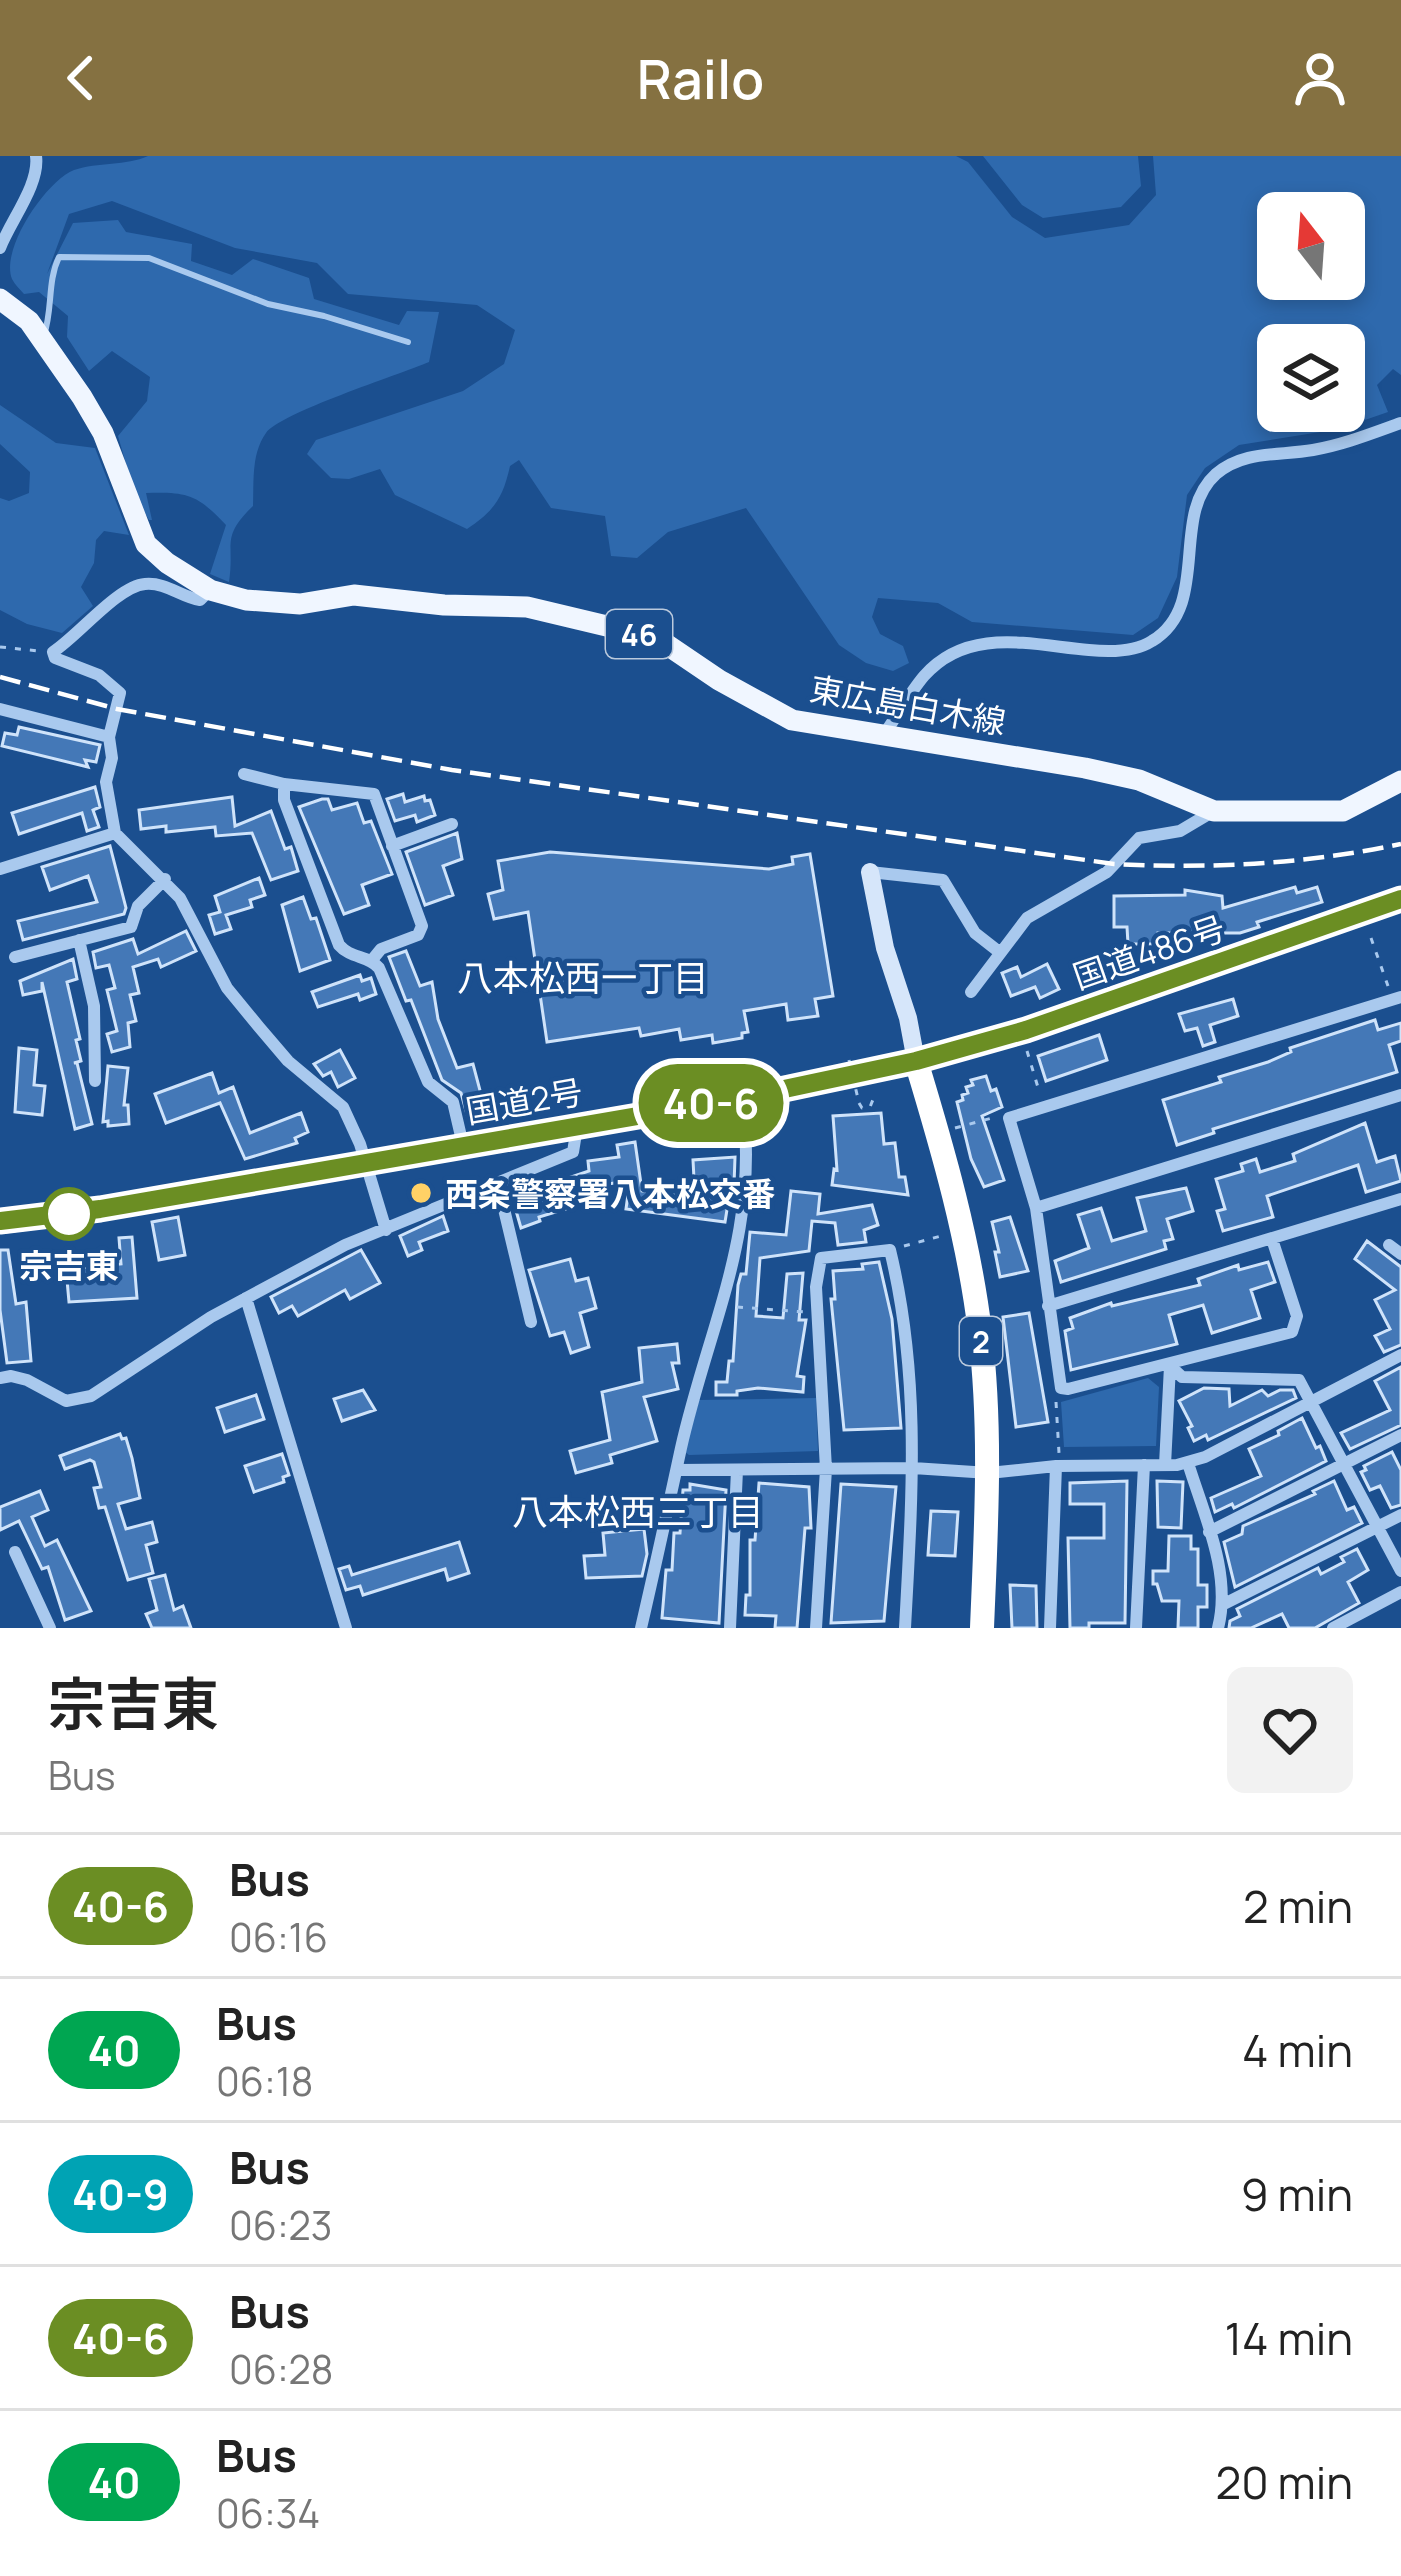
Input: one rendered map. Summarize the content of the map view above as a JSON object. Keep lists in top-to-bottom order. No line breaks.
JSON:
{"streets":{"highway":["国道486号","国道2号","2"],"main road":["46","東広島白木線"]},"crossings":[["国道486号","国道2号"],["国道486号","2"],["国道2号","2"]],"districts":["八本松西一丁目","八本松西三丁目"],"places":["西条警察署八本松交番","宗吉東"],"lines":["bus line 40-6"],"north":"top","page":{"header":"Railo","on_map":"40-6","heading":["宗吉東","Bus"],"list":[{"mark":"40-6","name":"Bus","note":"06:16","value":"2 min"},{"mark":"40","name":"Bus","note":"06:18","value":"4 min"},{"mark":"40-9","name":"Bus","note":"06:23","value":"9 min"},{"mark":"40-6","name":"Bus","note":"06:28","value":"14 min"},{"mark":"40","name":"Bus","note":"06:34","value":"20 min"}]}}
